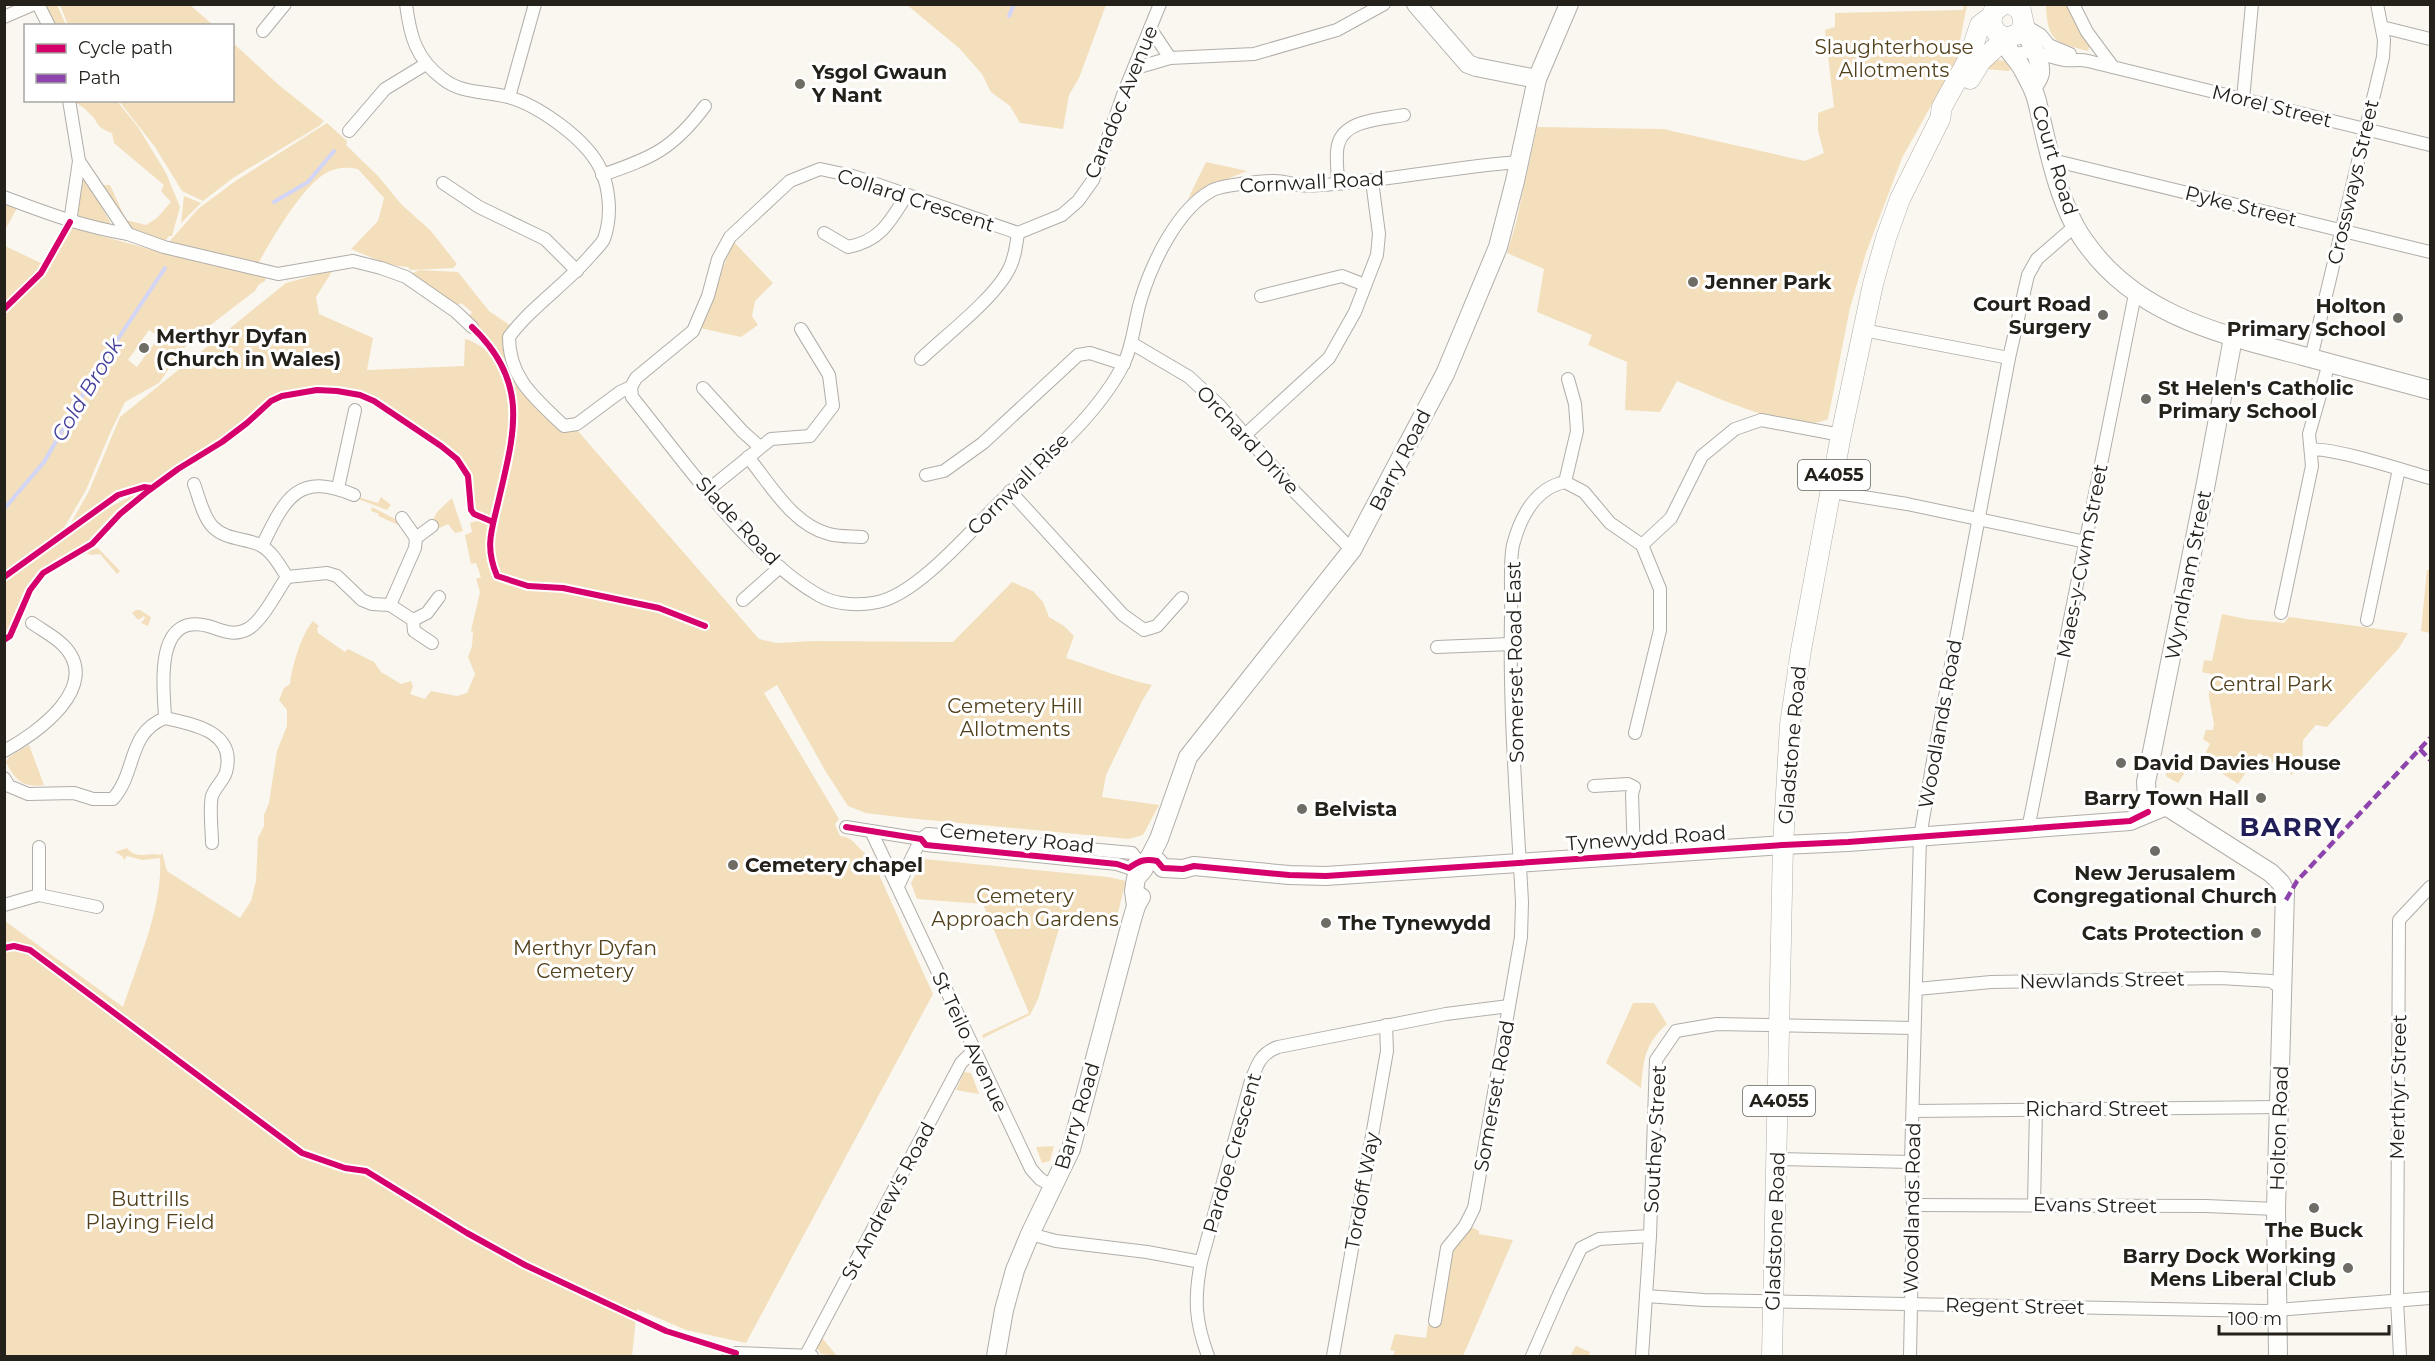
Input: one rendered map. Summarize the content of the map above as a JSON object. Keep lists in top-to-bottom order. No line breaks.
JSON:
{"streets":{"main road":["Court Road","A4055","Gladstone Road"],"street":["Caradoc Avenue","Morel Street","Cornwall Road","Crossways Street","Collard Crescent","Pyke Street","Orchard Drive","Barry Road","Cornwall Rise","Slade Road","Maes-y-Cwm Street","Wyndham Street","Somerset Road East","Woodlands Road","Cemetery Road","Tynewydd Road","Newlands Street","St Teilo Avenue","Merthyr Street","Somerset Road","Richard Street","Holton Road","Southey Street","Pardoe Crescent","Tordoff Way","St Andrew's Road","Evans Street","Regent Street"]},"crossings":[["Caradoc Avenue","Collard Crescent"],["Morel Street","Court Road"],["Morel Street","Crossways Street"],["Morel Street","Gladstone Road"],["Court Road","Crossways Street"],["Court Road","Pyke Street"],["Court Road","Maes-y-Cwm Street"],["Court Road","Wyndham Street"],["Court Road","Woodlands Road"],["Court Road","Gladstone Road"],["Cornwall Road","Orchard Drive"],["Cornwall Road","Barry Road"],["Cornwall Road","Cornwall Rise"],["Crossways Street","Pyke Street"],["Collard Crescent","Slade Road"],["Orchard Drive","Barry Road"],["Orchard Drive","Cornwall Rise"],["Barry Road","Cemetery Road"],["Barry Road","Tynewydd Road"],["Barry Road","St Teilo Avenue"],["Cornwall Rise","Slade Road"],["Maes-y-Cwm Street","Tynewydd Road"],["Wyndham Street","Tynewydd Road"],["Somerset Road East","Tynewydd Road"],["Somerset Road East","Somerset Road"],["Woodlands Road","Tynewydd Road"],["Woodlands Road","Newlands Street"],["Woodlands Road","Richard Street"],["Woodlands Road","Southey Street"],["Woodlands Road","Evans Street"],["Woodlands Road","Regent Street"],["Gladstone Road","Tynewydd Road"],["Gladstone Road","Southey Street"],["Gladstone Road","Regent Street"],["Cemetery Road","Tynewydd Road"],["Cemetery Road","St Teilo Avenue"],["Tynewydd Road","Somerset Road"],["Tynewydd Road","Holton Road"],["Newlands Street","Holton Road"],["St Teilo Avenue","St Andrew's Road"],["Merthyr Street","Regent Street"],["Somerset Road","Pardoe Crescent"],["Richard Street","Holton Road"],["Holton Road","Evans Street"],["Holton Road","Regent Street"],["Southey Street","Regent Street"],["Pardoe Crescent","Tordoff Way"]],"districts":["BARRY"],"water":["Cold Brook"],"parks":["Slaughterhouse Allotments","Central Park","Cemetery Hill Allotments","Cemetery Approach Gardens","Merthyr Dyfan Cemetery","Buttrills Playing Field"],"places":["Ysgol Gwaun Y Nant","Jenner Park","Court Road Surgery","Holton Primary School","Merthyr Dyfan (Church in Wales)","St Helen's Catholic Primary School","David Davies House","Barry Town Hall","Belvista","New Jerusalem Congregational Church","Cemetery chapel","The Tynewydd","Cats Protection","The Buck","Barry Dock Working Mens Liberal Club"],"legend":["Cycle path","Path"],"scale_bar":"100 m"}
